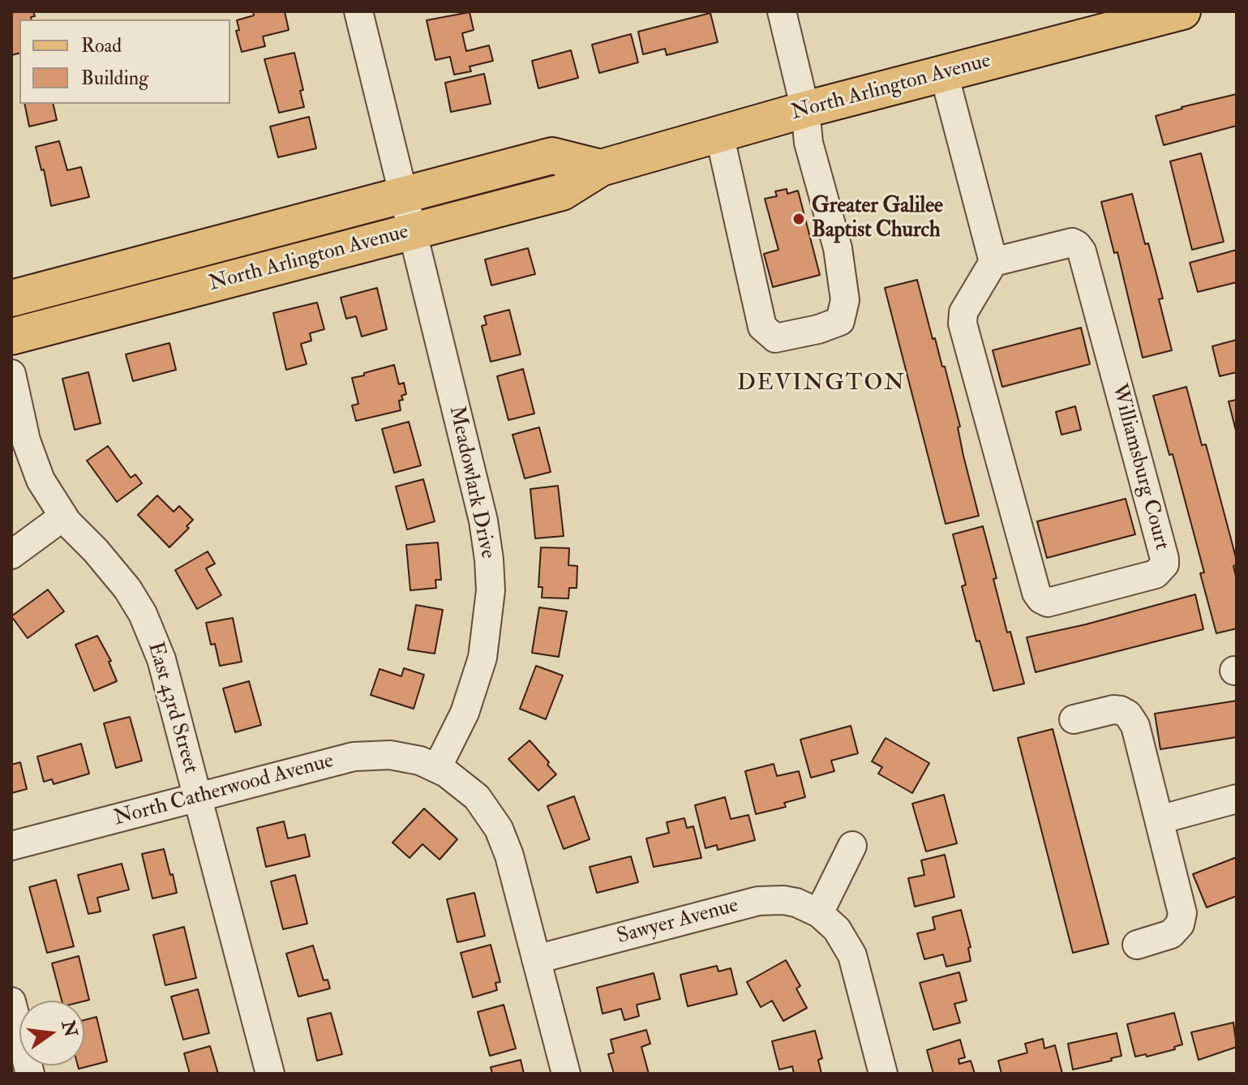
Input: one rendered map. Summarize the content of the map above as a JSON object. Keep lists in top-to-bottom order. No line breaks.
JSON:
{"streets":{"main road":["North Arlington Avenue"],"street":["Williamsburg Court","Meadowlark Drive","East 43rd Street","North Catherwood Avenue","Sawyer Avenue"]},"crossings":[["North Arlington Avenue","Meadowlark Drive"],["Meadowlark Drive","North Catherwood Avenue"],["East 43rd Street","North Catherwood Avenue"]],"districts":["DEVINGTON"],"places":["Greater Galilee Baptist Church"],"legend":["Road","Building"],"north":"right"}
